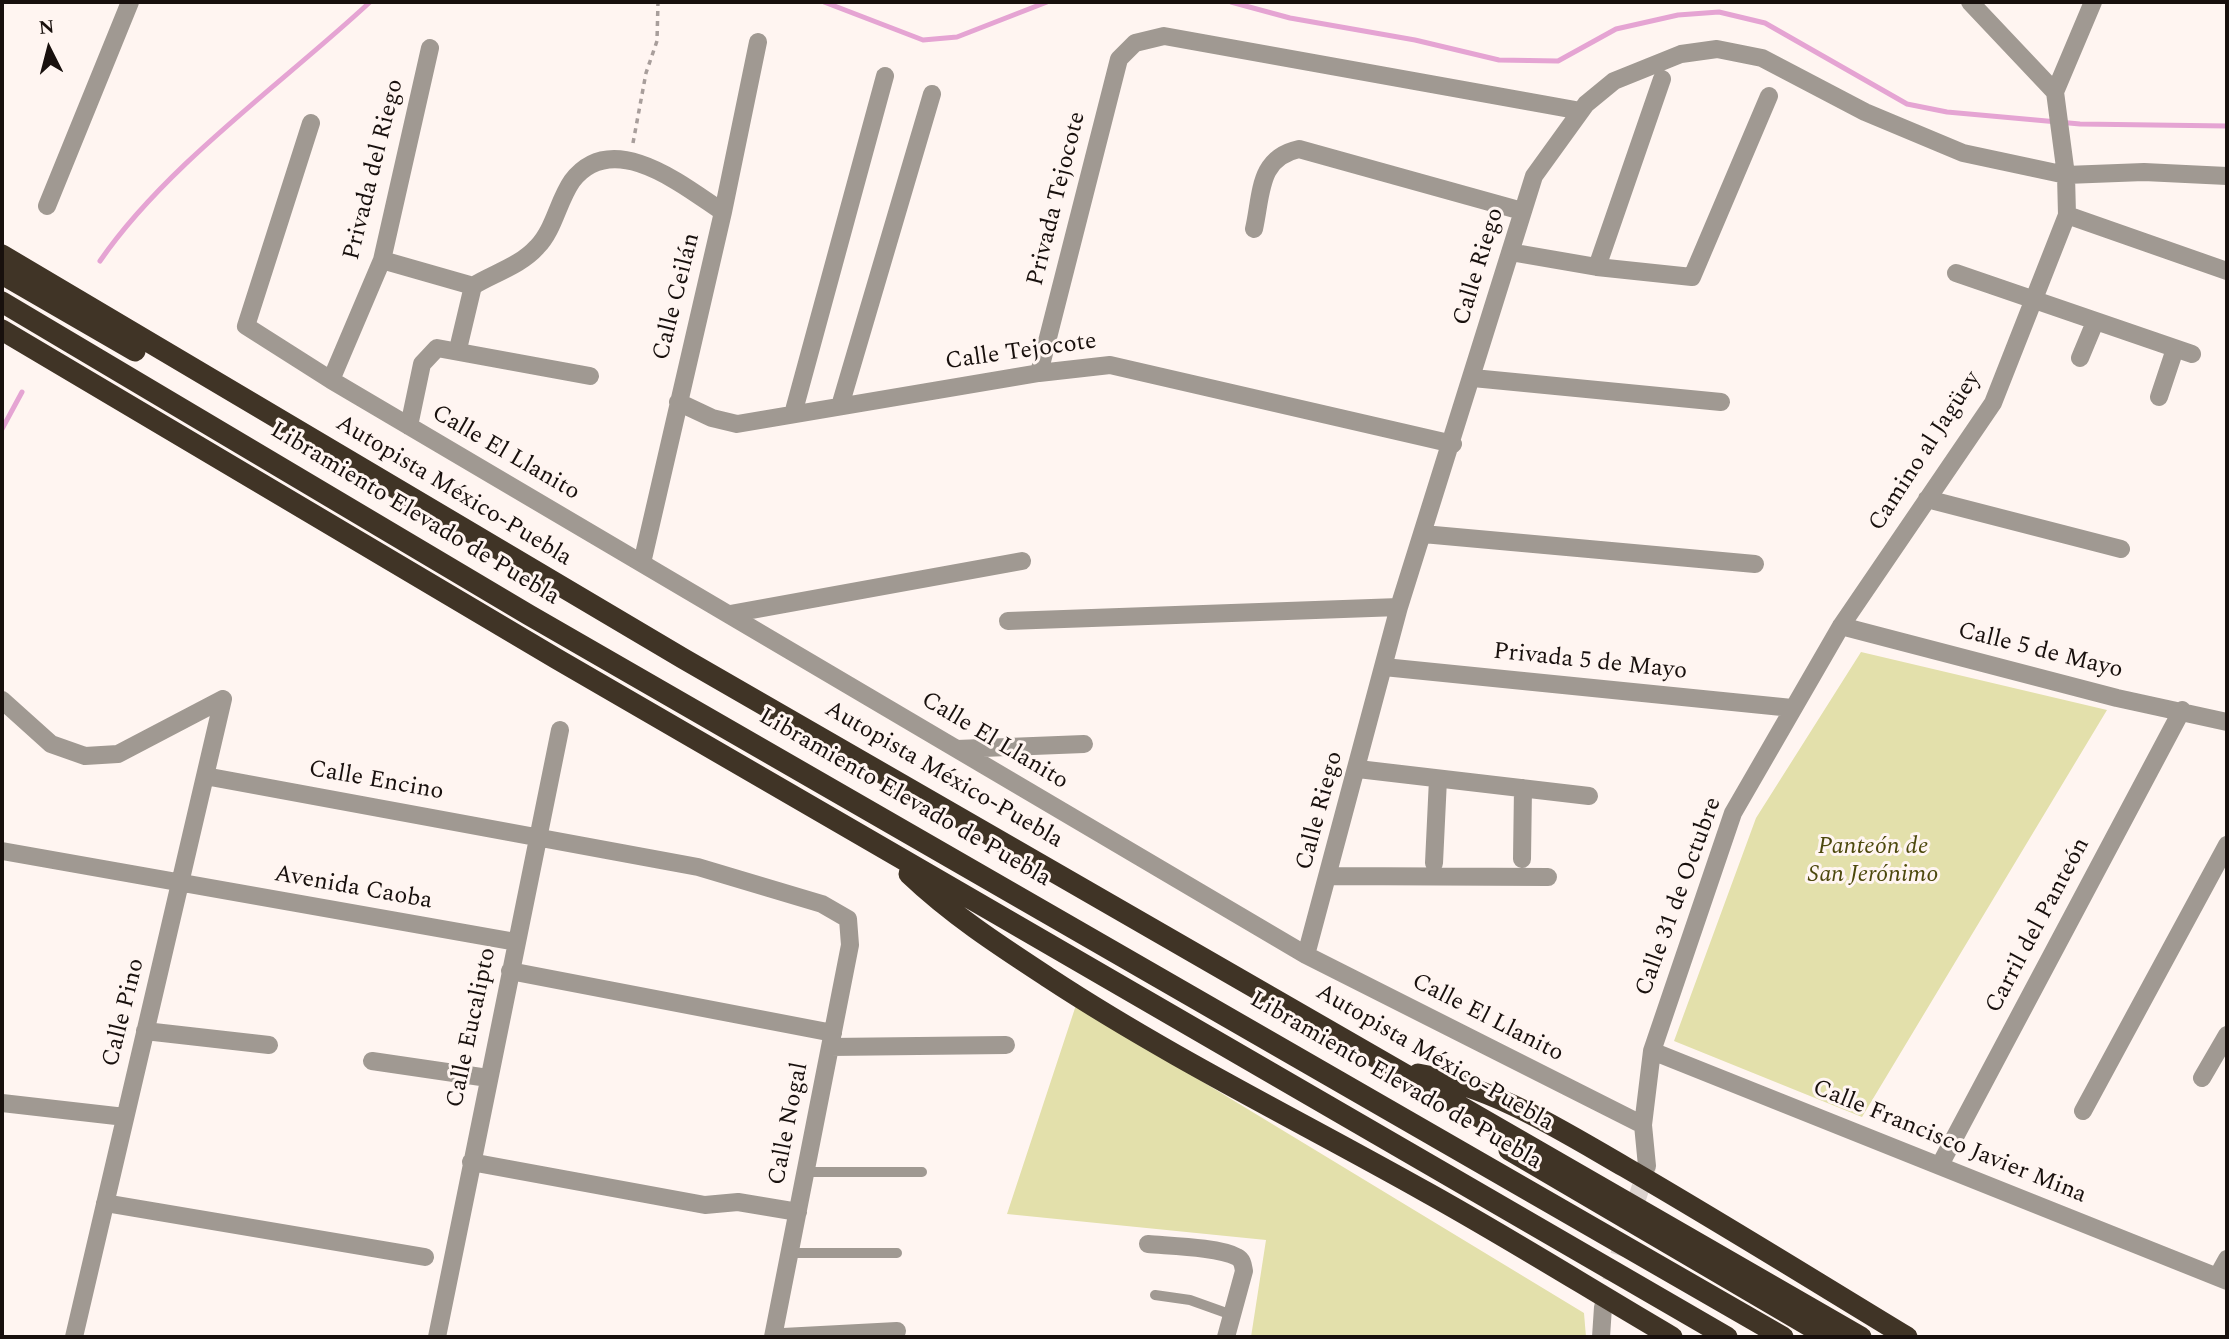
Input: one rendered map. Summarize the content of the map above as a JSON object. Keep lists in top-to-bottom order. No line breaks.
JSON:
{"streets":{"highway":["Autopista México-Puebla","Libramiento Elevado de Puebla"],"street":["Privada del Riego","Privada Tejocote","Calle Riego","Calle Ceilán","Calle Tejocote","Camino al Jagüey","Calle El Llanito","Calle 5 de Mayo","Privada 5 de Mayo","Calle Encino","Avenida Caoba","Calle 31 de Octubre","Carril del Panteón","Calle Pino","Calle Eucalipto","Calle Nogal","Calle Francisco Javier Mina"]},"crossings":[["Privada del Riego","Calle El Llanito"],["Privada Tejocote","Calle Riego"],["Privada Tejocote","Calle Tejocote"],["Calle Riego","Calle Tejocote"],["Calle Riego","Camino al Jagüey"],["Calle Riego","Calle El Llanito"],["Calle Riego","Privada 5 de Mayo"],["Calle Ceilán","Calle Tejocote"],["Calle Ceilán","Calle El Llanito"],["Camino al Jagüey","Calle 5 de Mayo"],["Camino al Jagüey","Calle 31 de Octubre"],["Calle El Llanito","Calle 31 de Octubre"],["Calle 5 de Mayo","Calle 31 de Octubre"],["Calle 5 de Mayo","Carril del Panteón"],["Privada 5 de Mayo","Calle 31 de Octubre"],["Calle Encino","Calle Pino"],["Calle Encino","Calle Eucalipto"],["Calle Encino","Calle Nogal"],["Avenida Caoba","Calle Pino"],["Avenida Caoba","Calle Eucalipto"],["Calle 31 de Octubre","Calle Francisco Javier Mina"],["Carril del Panteón","Calle Francisco Javier Mina"]],"parks":["Panteón de San Jerónimo"],"north":"top"}
